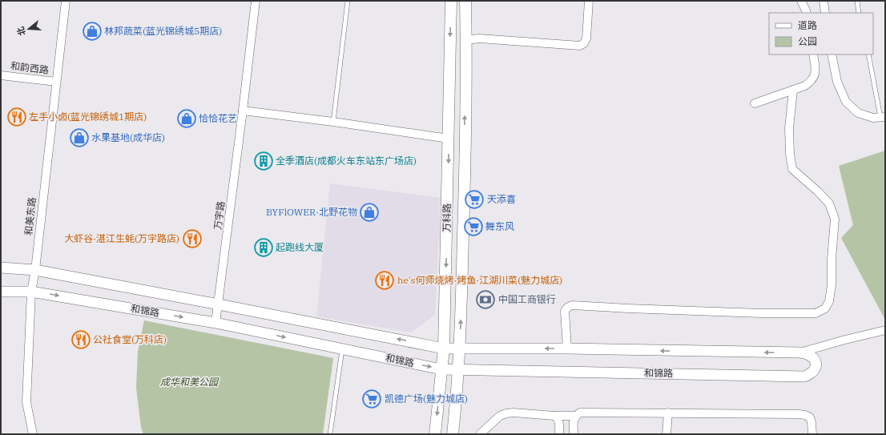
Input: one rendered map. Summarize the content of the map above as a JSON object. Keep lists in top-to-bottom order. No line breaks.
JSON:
{"streets":{"main road":["万科路"],"street":["和韵西路","万宇路","和美东路","和锦路"]},"crossings":[["和韵西路","和美东路"],["万宇路","和锦路"],["和美东路","和锦路"],["万科路","和锦路"]],"parks":["成华和美公园"],"places":{"shop":["林邦蔬菜(蓝光锦绣城5期店)","恰恰花艺","水果基地(成华店)","BYFlOWER·北野花物"],"restaurant":["左手小卤(蓝光锦绣城1期店)","大虾谷·湛江生蚝(万宇路店)","he's何师烧烤·烤鱼·江湖川菜(魅力城店)","公社食堂(万科店)"],"building":["全季酒店(成都火车东站东广场店)","起跑线大厦"],"supermarket":["天添喜","舞东风","凯德广场(魅力城店)"],"bank":["中国工商银行"]},"legend":["道路","公园"],"north":"left"}
